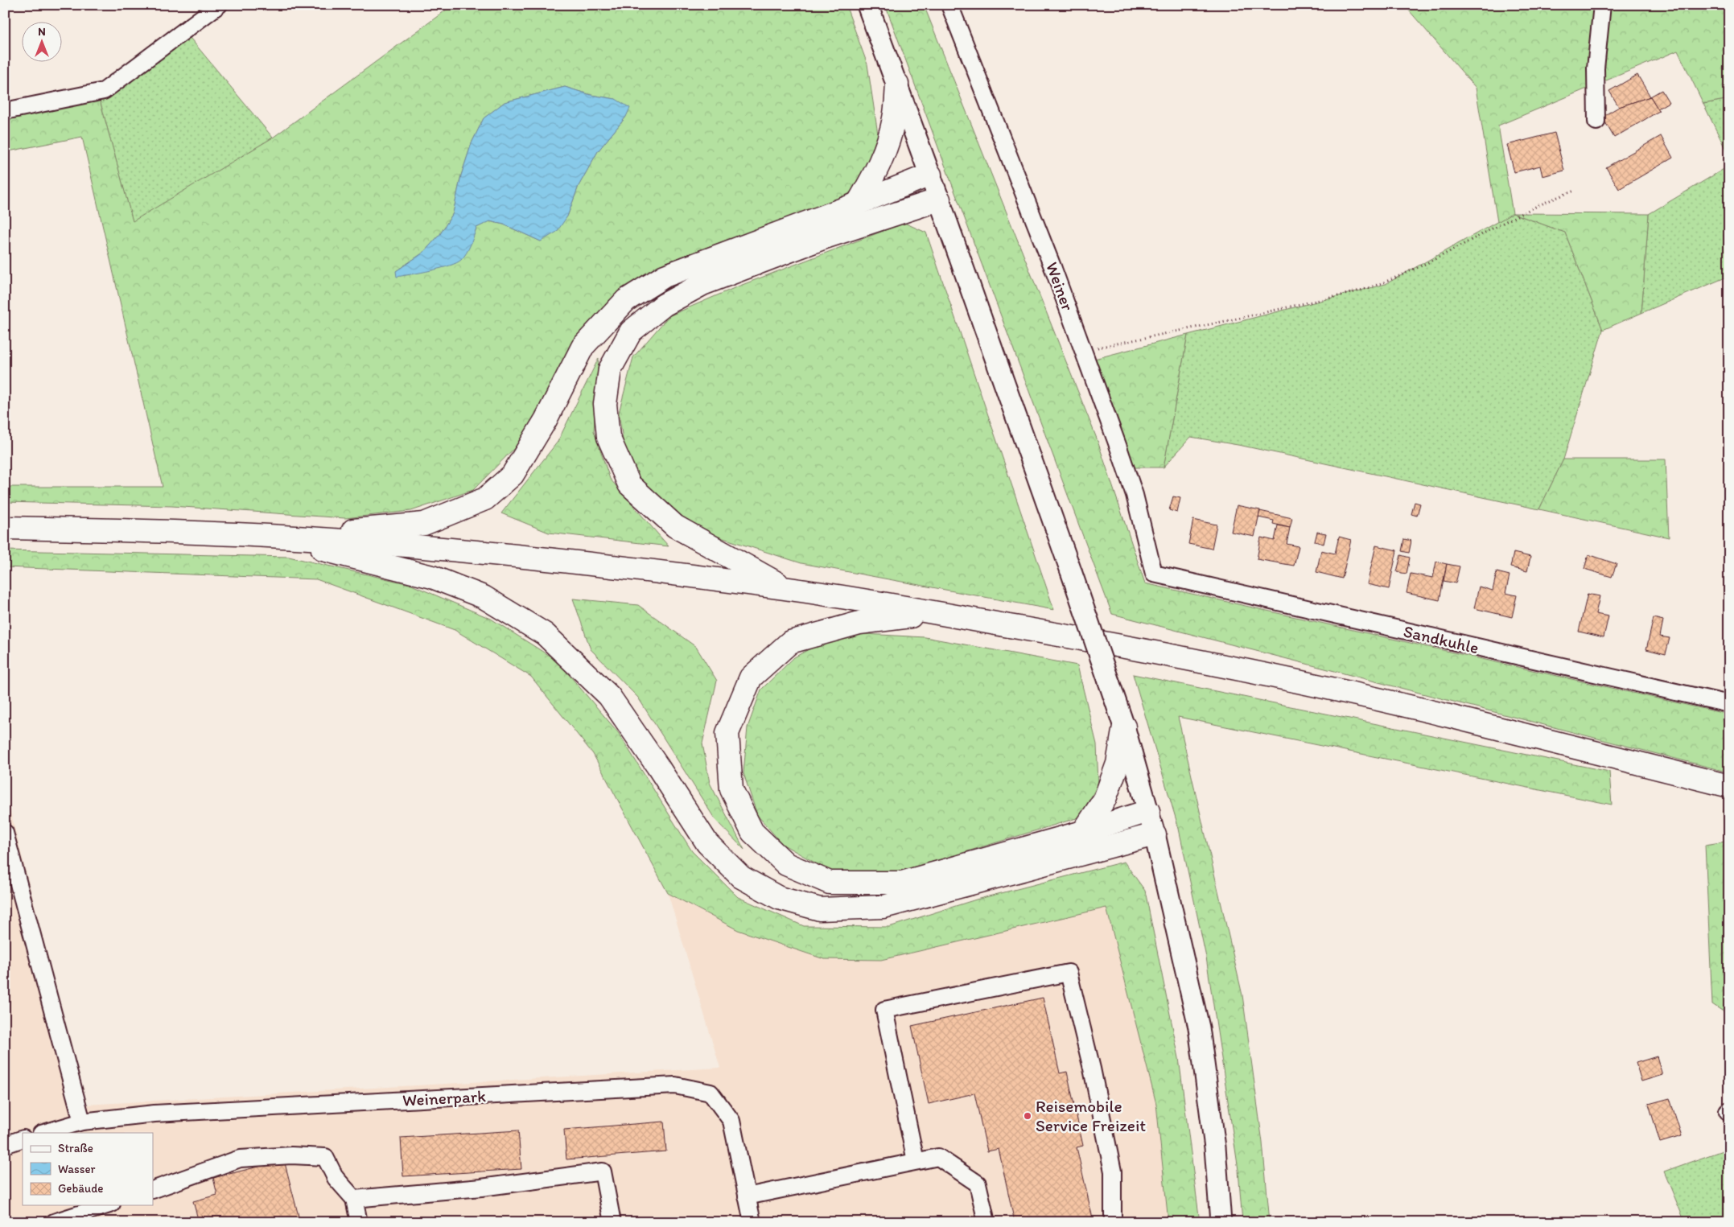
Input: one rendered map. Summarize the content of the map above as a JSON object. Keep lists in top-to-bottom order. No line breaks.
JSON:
{"streets":{"street":["Weiner","Sandkuhle","Weinerpark"]},"crossings":[["Weiner","Sandkuhle"]],"places":["Reisemobile Service Freizeit"],"legend":["Straße","Wasser","Gebäude"],"north":"top"}
